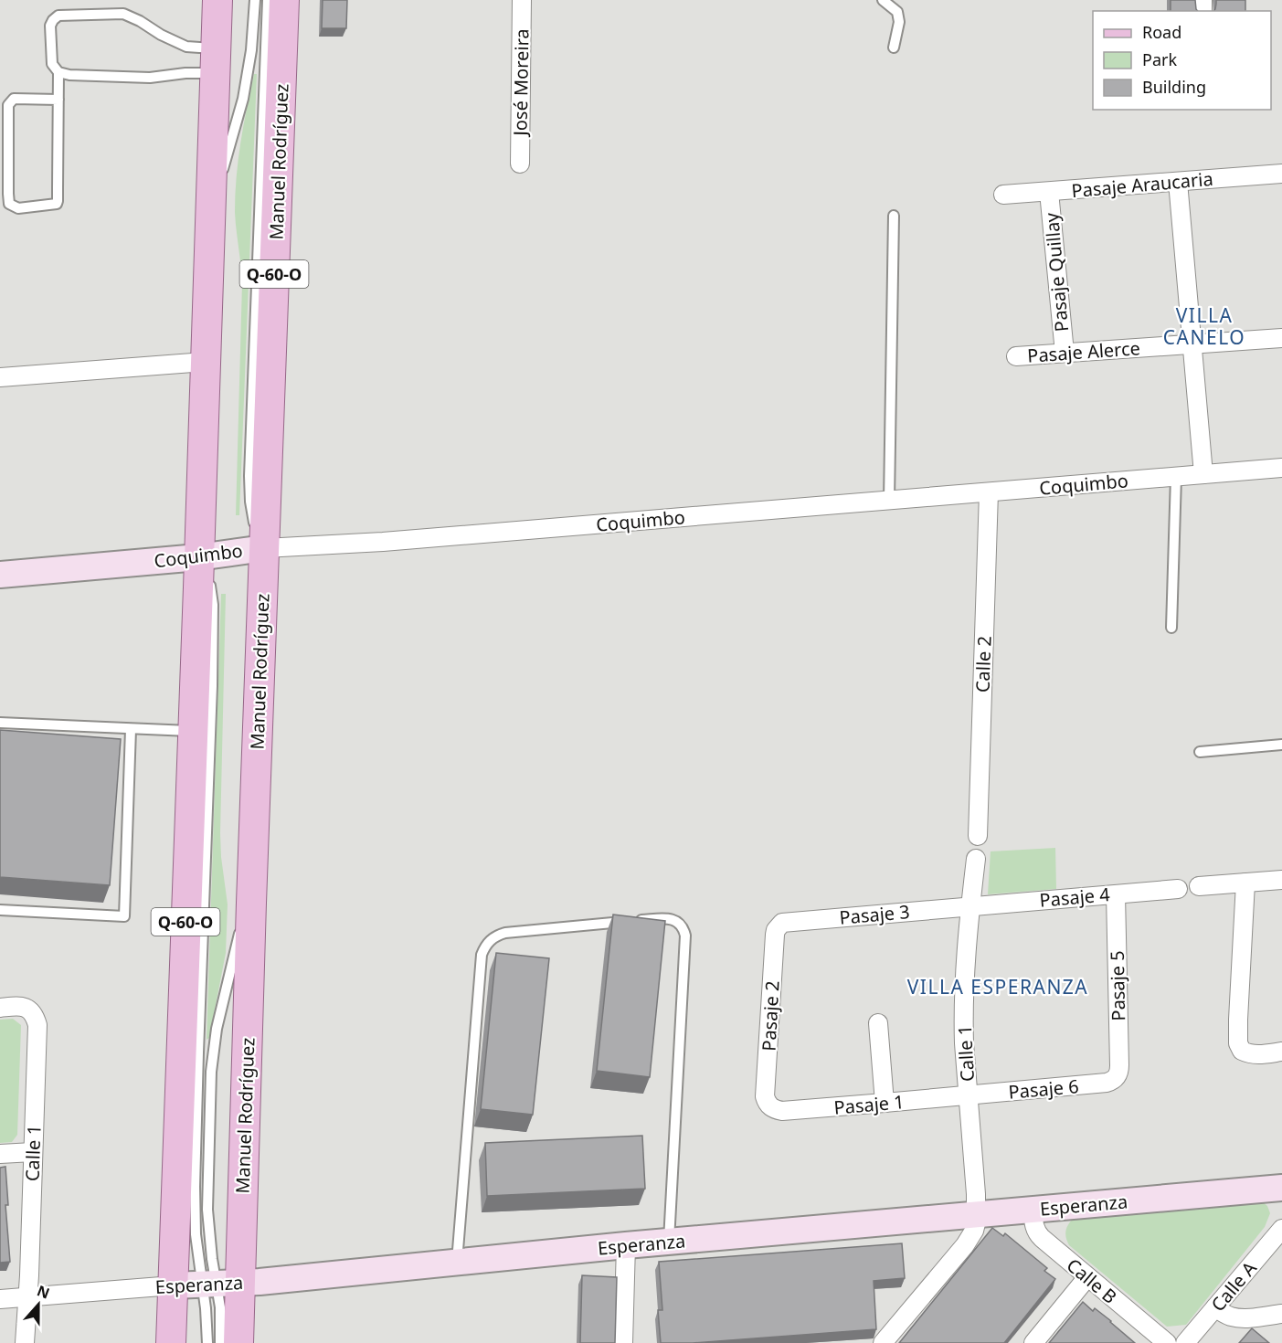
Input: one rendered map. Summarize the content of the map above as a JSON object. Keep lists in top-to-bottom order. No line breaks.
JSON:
{"streets":{"main road":["Manuel Rodríguez","Q-60-O"],"street":["José Moreira","Pasaje Araucaria","Pasaje Quillay","Pasaje Alerce","Coquimbo","Calle 2","Pasaje 4","Pasaje 3","Pasaje 5","Pasaje 2","Calle 1","Pasaje 6","Pasaje 1","Esperanza","Calle B","Calle A"]},"crossings":[["Manuel Rodríguez","Coquimbo"],["Manuel Rodríguez","Esperanza"],["Pasaje Araucaria","Pasaje Quillay"],["Pasaje Quillay","Pasaje Alerce"],["Q-60-O","Coquimbo"],["Q-60-O","Esperanza"],["Coquimbo","Calle 2"],["Pasaje 4","Pasaje 3"],["Pasaje 4","Pasaje 5"],["Pasaje 4","Calle 1"],["Pasaje 3","Pasaje 2"],["Pasaje 3","Calle 1"],["Pasaje 5","Pasaje 6"],["Pasaje 2","Pasaje 1"],["Calle 1","Pasaje 6"],["Calle 1","Pasaje 1"],["Calle 1","Esperanza"],["Pasaje 6","Pasaje 1"],["Esperanza","Calle B"]],"districts":["VILLA CANELO","VILLA ESPERANZA"],"legend":["Road","Park","Building"],"north":"top"}
